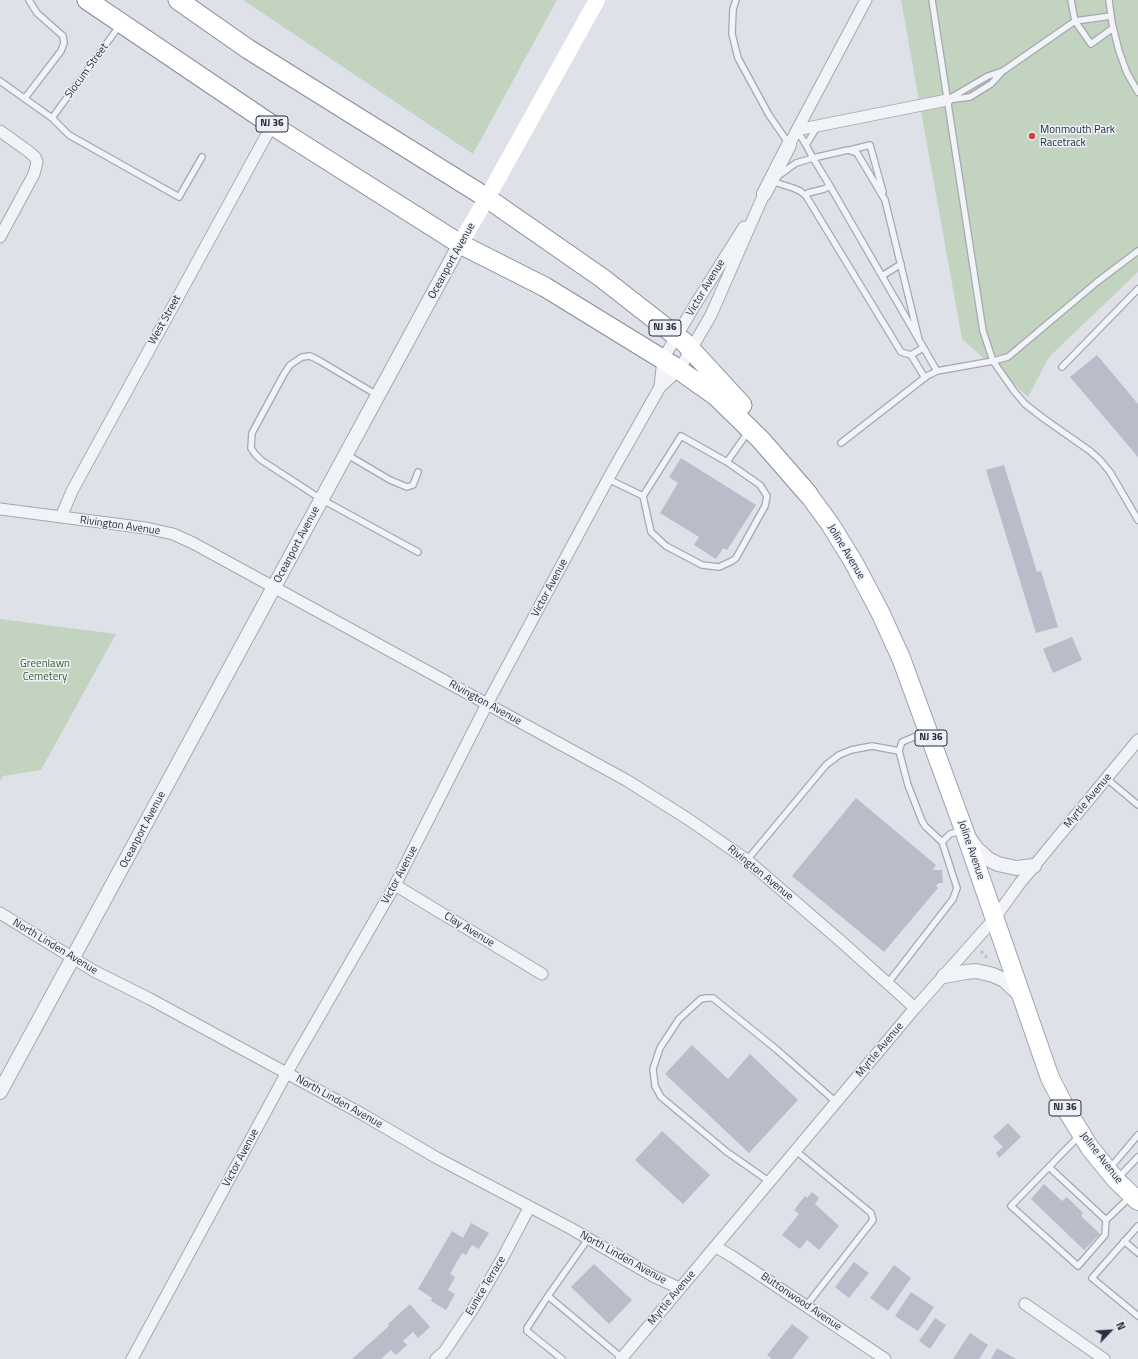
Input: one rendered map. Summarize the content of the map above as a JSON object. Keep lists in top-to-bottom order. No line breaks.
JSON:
{"streets":{"highway":["NJ 36"],"main road":["Oceanport Avenue","Joline Avenue"],"street":["Victor Avenue","West Street","Rivington Avenue","Myrtle Avenue","Clay Avenue","North Linden Avenue","Eunice Terrace","Buttonwood Avenue"],"lane":["Slocum Street"]},"crossings":[["Slocum Street","NJ 36"],["NJ 36","Oceanport Avenue"],["NJ 36","Victor Avenue"],["NJ 36","West Street"],["NJ 36","Joline Avenue"],["Oceanport Avenue","Rivington Avenue"],["Oceanport Avenue","North Linden Avenue"],["Victor Avenue","Rivington Avenue"],["Victor Avenue","Clay Avenue"],["Victor Avenue","North Linden Avenue"],["West Street","Rivington Avenue"],["Rivington Avenue","Myrtle Avenue"],["Joline Avenue","Myrtle Avenue"],["Myrtle Avenue","North Linden Avenue"],["Myrtle Avenue","Buttonwood Avenue"],["North Linden Avenue","Eunice Terrace"]],"parks":["Greenlawn Cemetery"],"places":["Monmouth Park Racetrack"],"north":"top right"}
